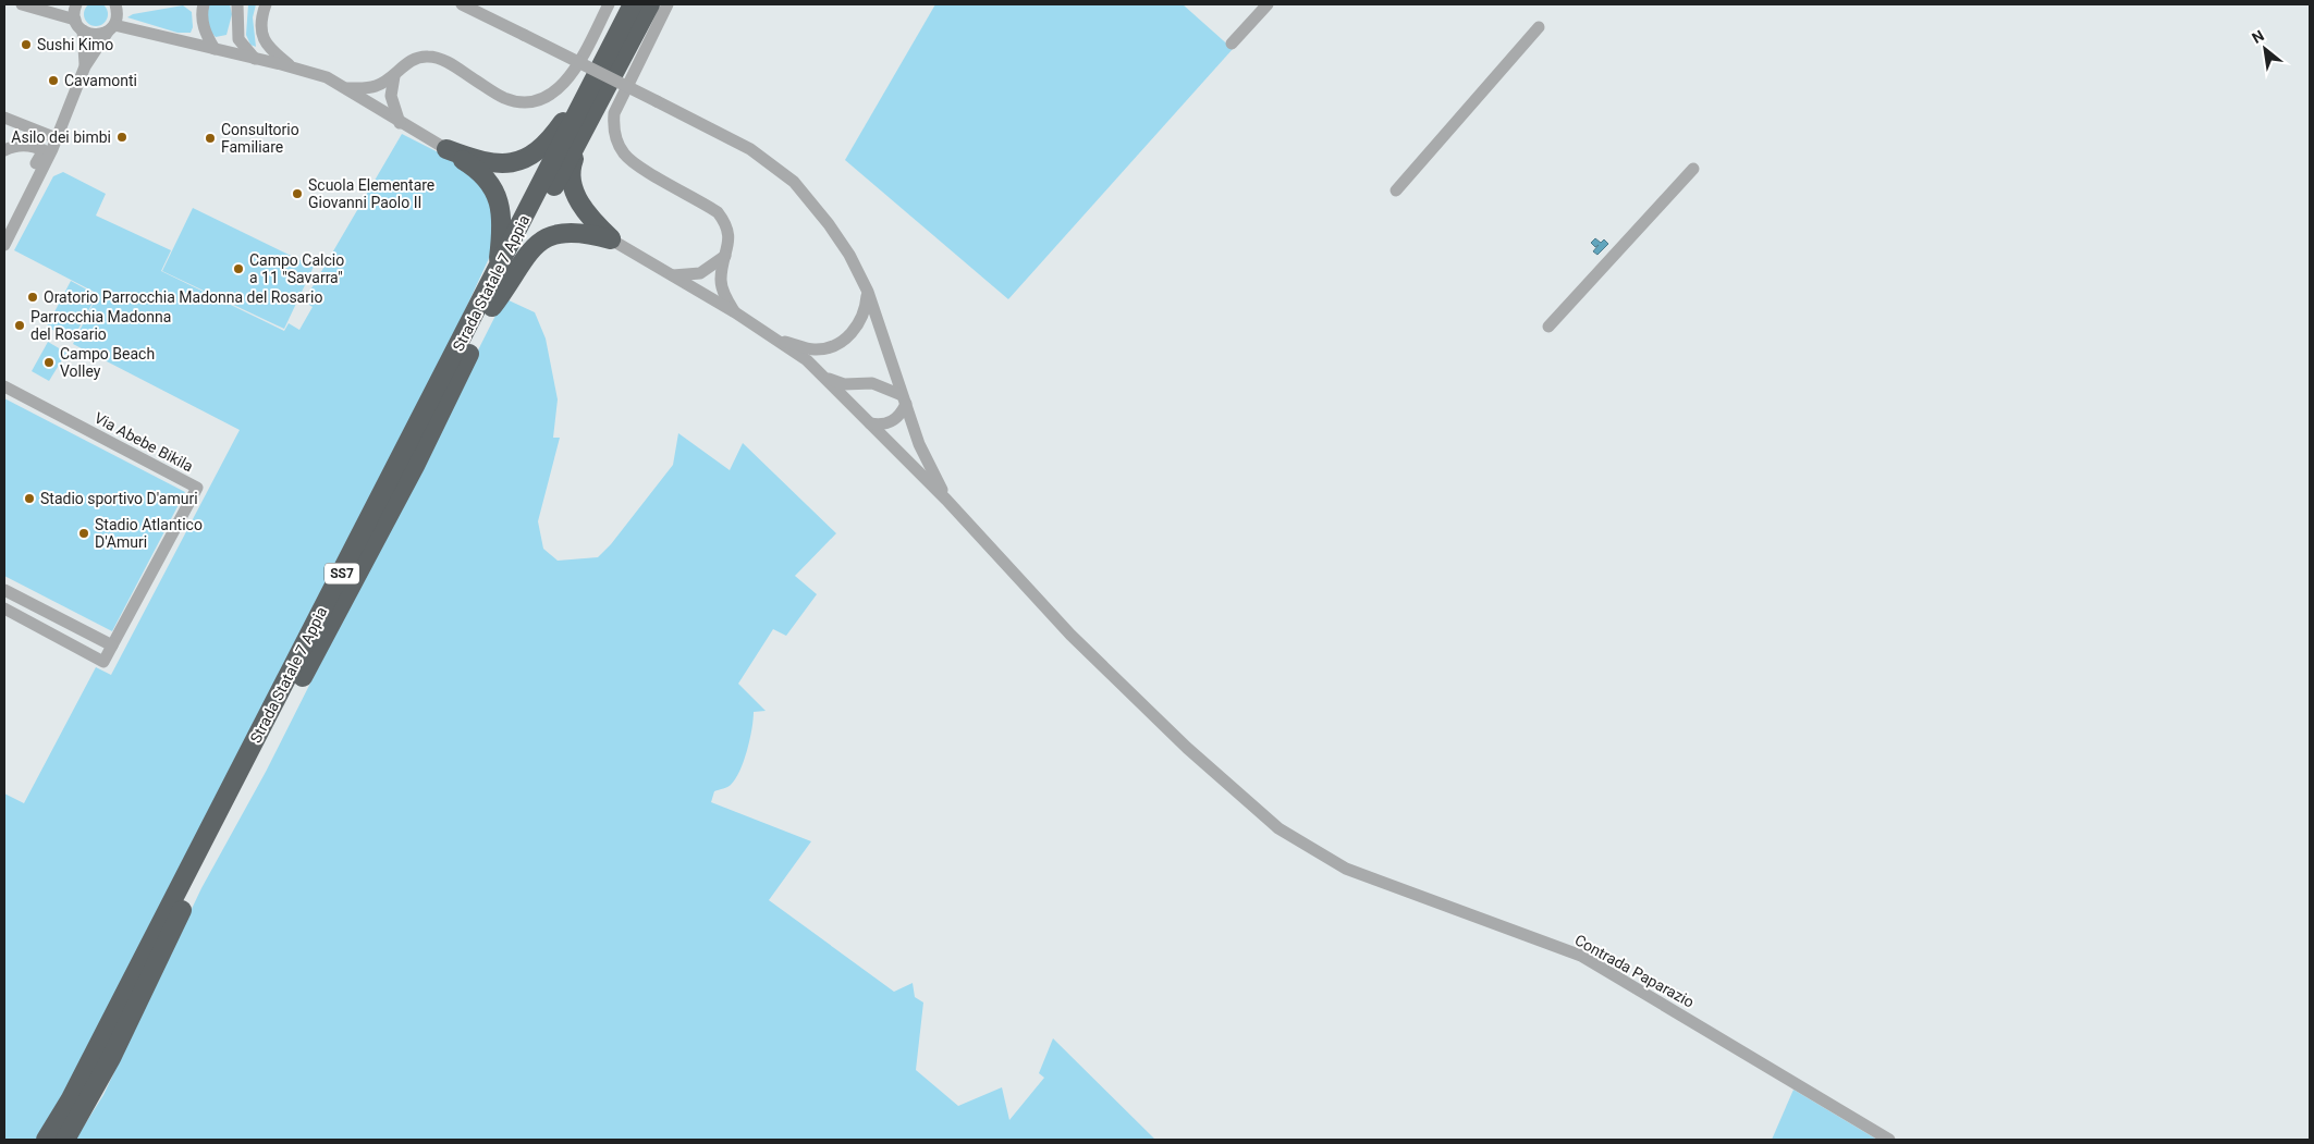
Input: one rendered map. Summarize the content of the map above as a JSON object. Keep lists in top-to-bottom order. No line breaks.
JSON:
{"streets":{"highway":["Strada Statale 7 Appia","SS7"],"street":["Via Abebe Bikila","Contrada Paparazio"]},"places":["Sushi Kimo","Cavamonti","Asilo dei bimbi","Consultorio Familiare","Scuola Elementare Giovanni Paolo II","Campo Calcio a 11 \"Savarra\"","Oratorio Parrocchia Madonna del Rosario","Parrocchia Madonna del Rosario","Campo Beach Volley","Stadio sportivo D'amuri","Stadio Atlantico D'Amuri"],"north":"top left"}
